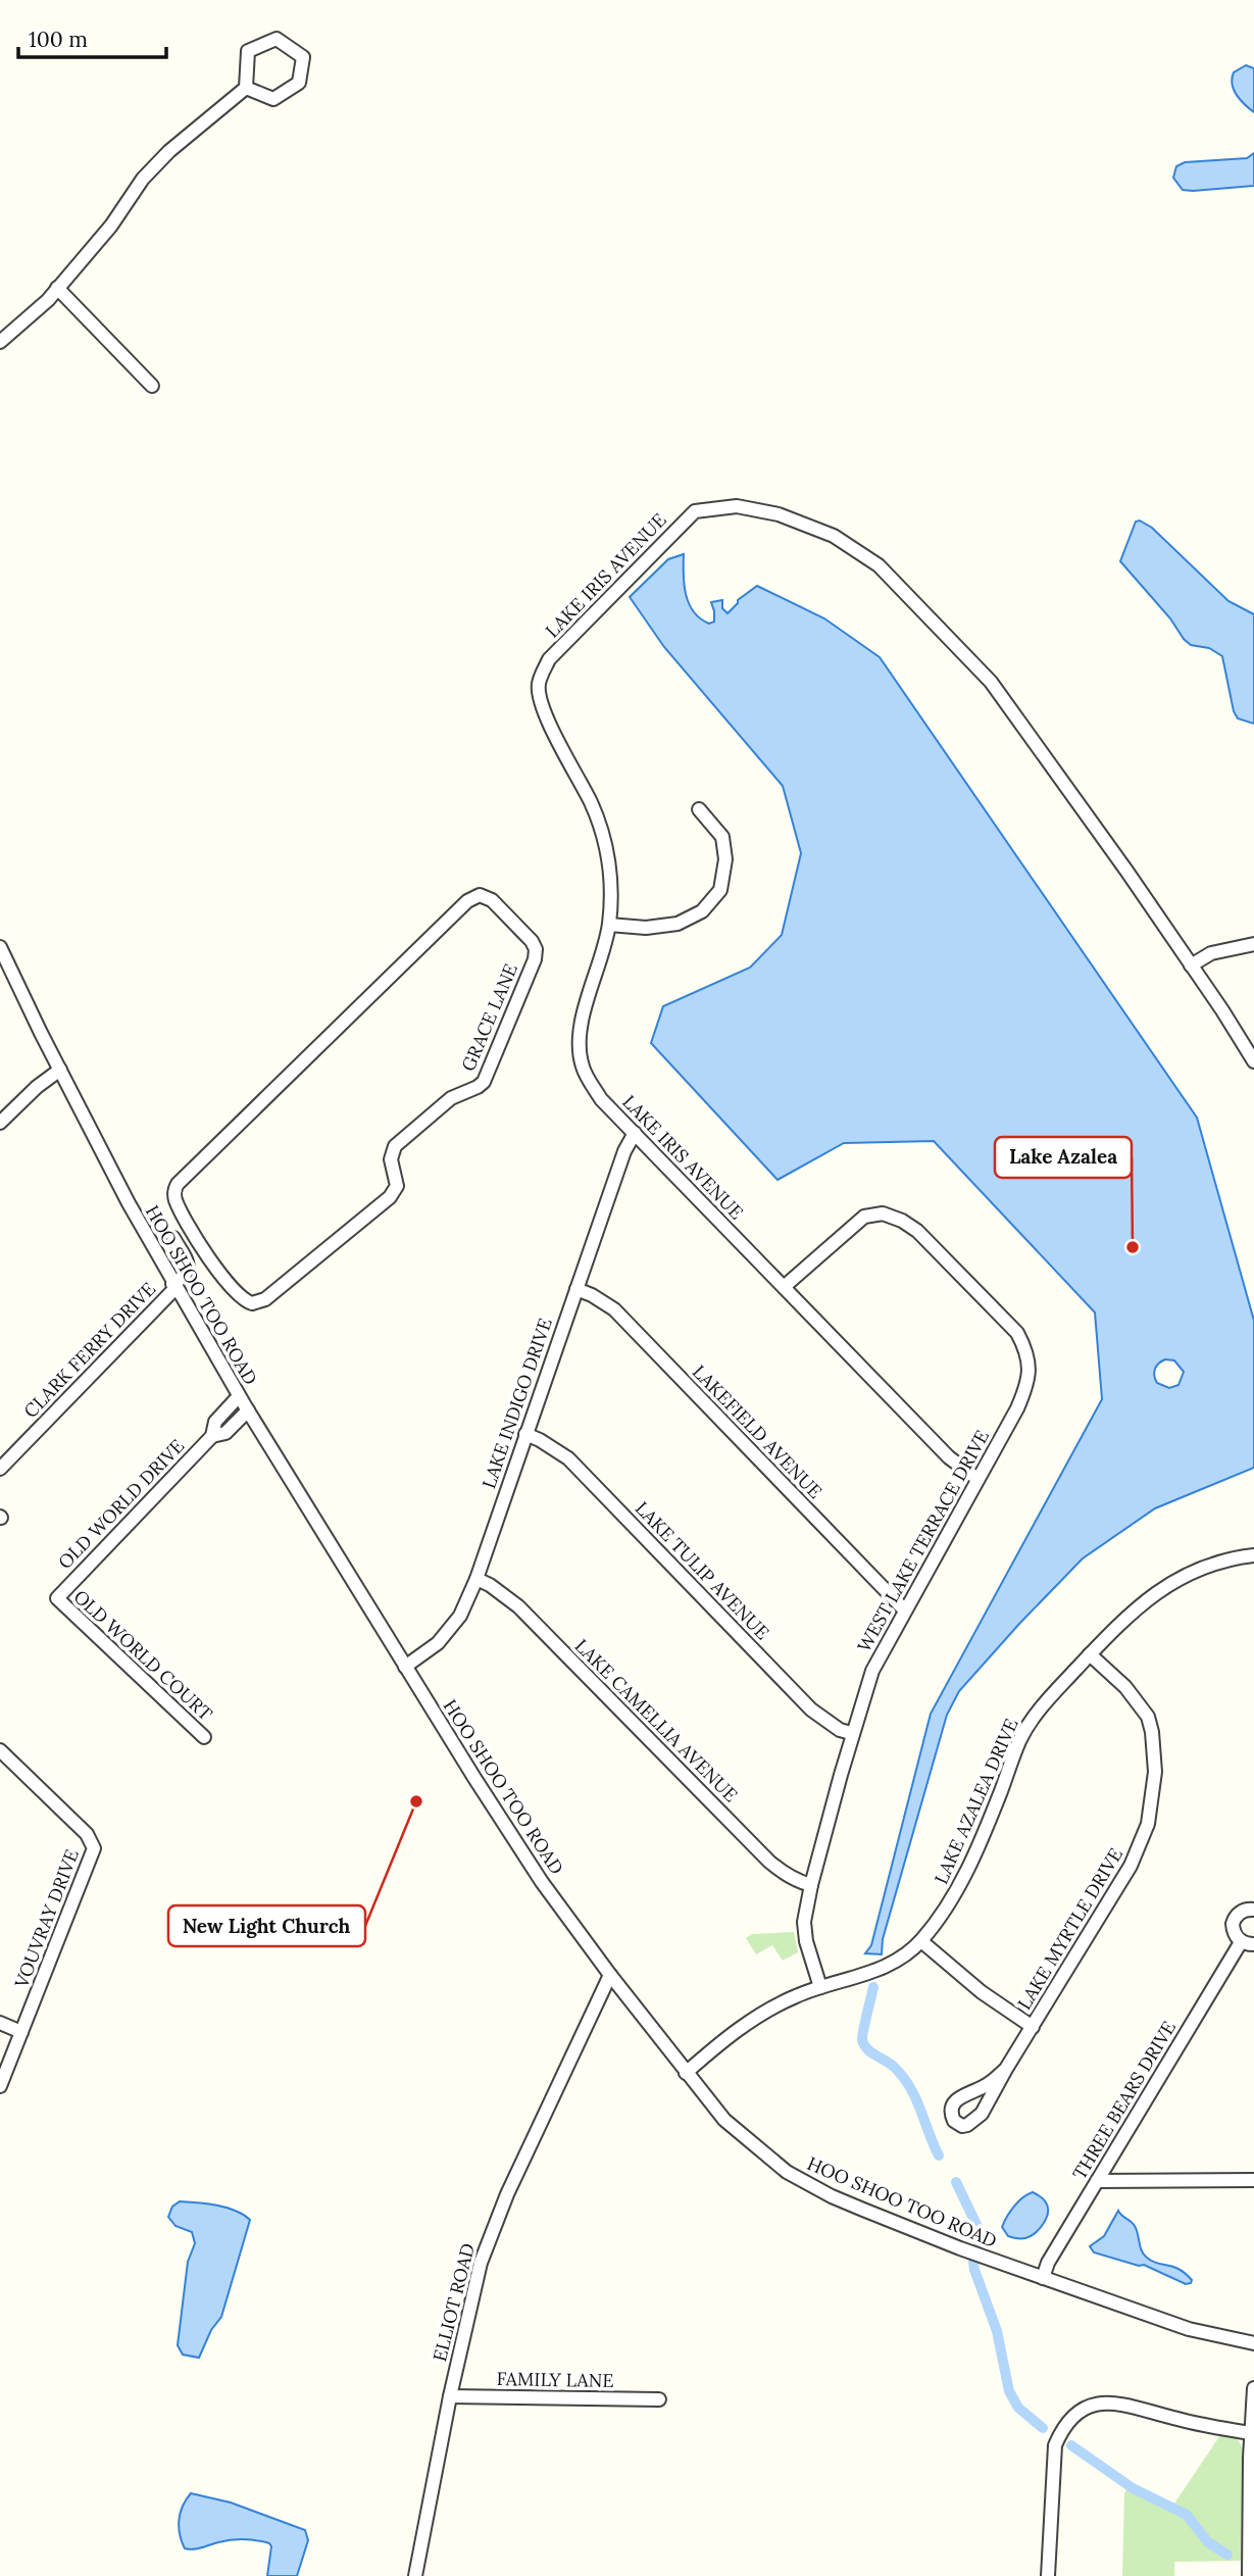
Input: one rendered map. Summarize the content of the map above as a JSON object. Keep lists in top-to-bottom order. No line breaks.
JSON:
{"streets":{"street":["LAKE IRIS AVENUE","GRACE LANE","HOO SHOO TOO ROAD","CLARK FERRY DRIVE","LAKE INDIGO DRIVE","LAKEFIELD AVENUE","OLD WORLD DRIVE","WEST LAKE TERRACE DRIVE","LAKE TULIP AVENUE","OLD WORLD COURT","LAKE CAMELLIA AVENUE","LAKE AZALEA DRIVE","VOUVRAY DRIVE","LAKE MYRTLE DRIVE","THREE BEARS DRIVE","ELLIOT ROAD","FAMILY LANE"]},"crossings":[["LAKE IRIS AVENUE","LAKE INDIGO DRIVE"],["LAKE IRIS AVENUE","WEST LAKE TERRACE DRIVE"],["HOO SHOO TOO ROAD","CLARK FERRY DRIVE"],["HOO SHOO TOO ROAD","LAKE INDIGO DRIVE"],["HOO SHOO TOO ROAD","OLD WORLD DRIVE"],["HOO SHOO TOO ROAD","LAKE AZALEA DRIVE"],["HOO SHOO TOO ROAD","THREE BEARS DRIVE"],["HOO SHOO TOO ROAD","ELLIOT ROAD"],["LAKE INDIGO DRIVE","LAKEFIELD AVENUE"],["LAKE INDIGO DRIVE","LAKE TULIP AVENUE"],["LAKE INDIGO DRIVE","LAKE CAMELLIA AVENUE"],["LAKEFIELD AVENUE","WEST LAKE TERRACE DRIVE"],["OLD WORLD DRIVE","OLD WORLD COURT"],["WEST LAKE TERRACE DRIVE","LAKE TULIP AVENUE"],["WEST LAKE TERRACE DRIVE","LAKE CAMELLIA AVENUE"],["WEST LAKE TERRACE DRIVE","LAKE AZALEA DRIVE"],["LAKE AZALEA DRIVE","LAKE MYRTLE DRIVE"],["ELLIOT ROAD","FAMILY LANE"]],"places":["Lake Azalea","New Light Church"],"scale_bar":"100 m"}
